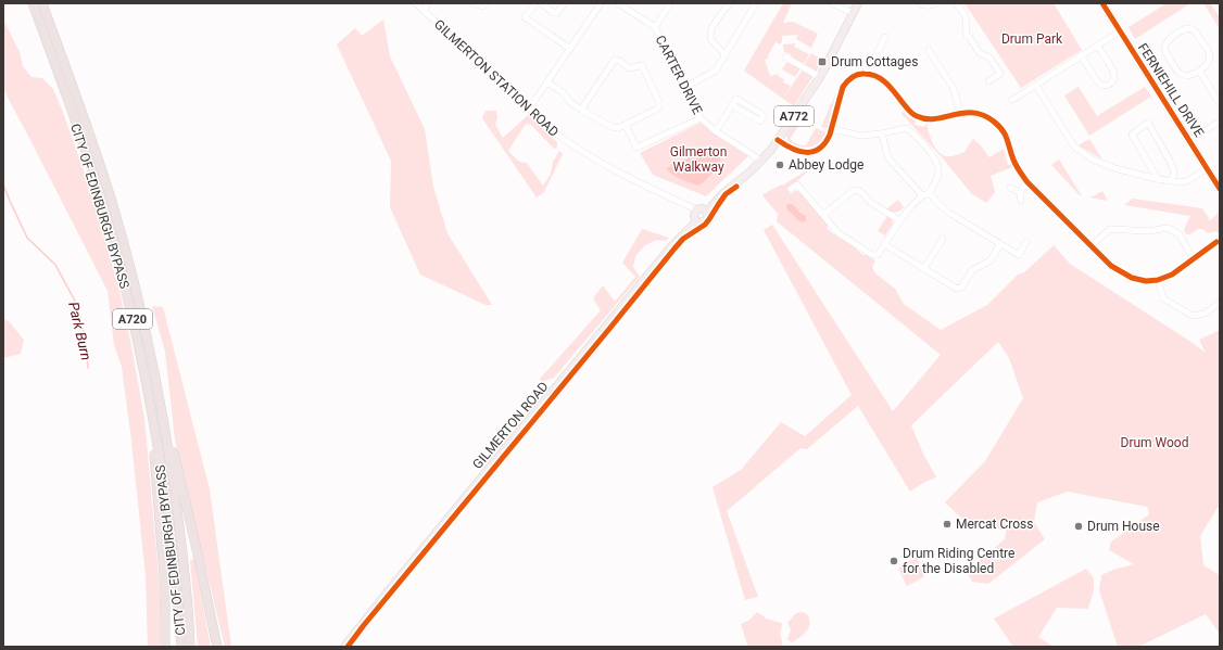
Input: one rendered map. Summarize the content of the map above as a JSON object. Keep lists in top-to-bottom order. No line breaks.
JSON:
{"streets":{"highway":["CITY OF EDINBURGH BYPASS","A720"],"main road":["FERNIEHILL DRIVE","A772","GILMERTON ROAD"],"street":["CARTER DRIVE","GILMERTON STATION ROAD"]},"crossings":[["CARTER DRIVE","A772"],["GILMERTON STATION ROAD","A772"],["GILMERTON STATION ROAD","GILMERTON ROAD"],["A772","GILMERTON ROAD"]],"water":["Park Burn"],"parks":["Drum Park","Gilmerton Walkway","Drum Wood"],"places":{"transit":["Drum Cottages"],"other":["Abbey Lodge","Mercat Cross","Drum House","Drum Riding Centre for the Disabled"]}}
